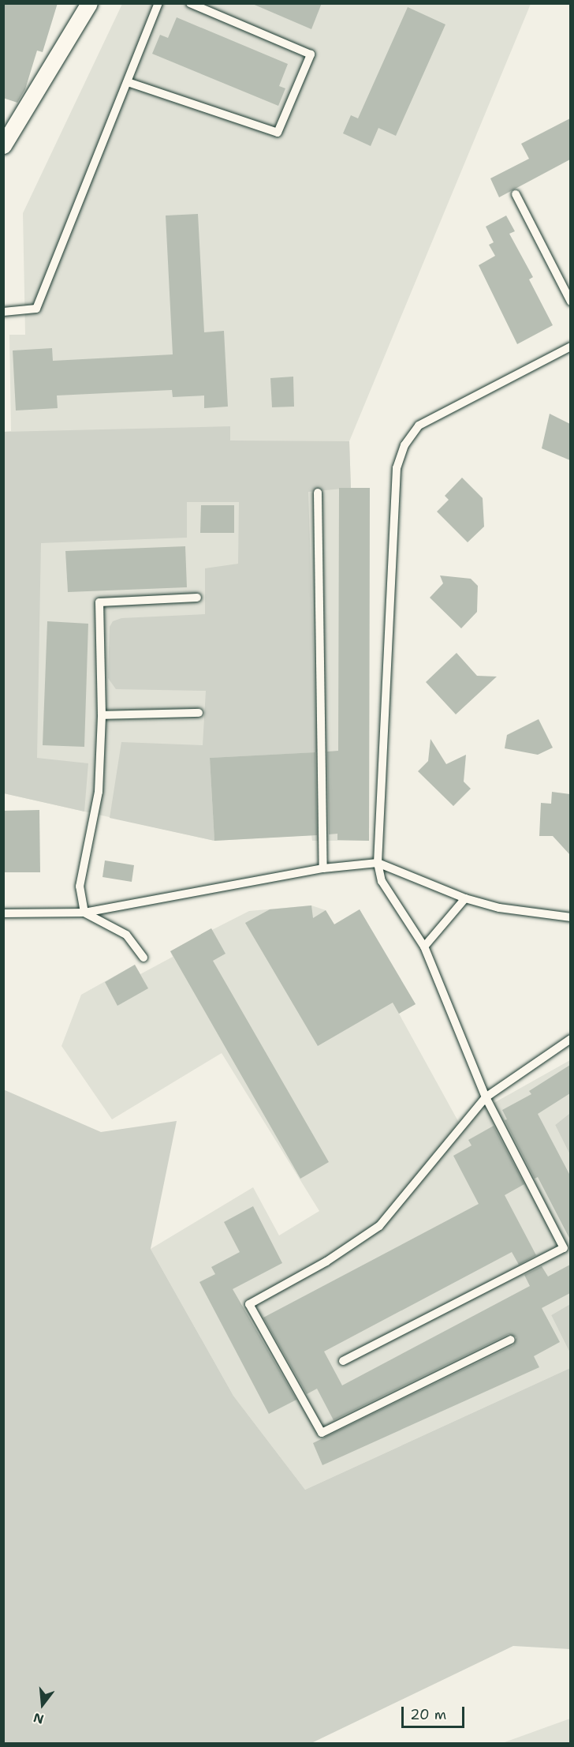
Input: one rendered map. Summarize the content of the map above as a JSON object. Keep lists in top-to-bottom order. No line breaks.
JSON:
{"scale_bar":"20 m","north":"bottom"}
